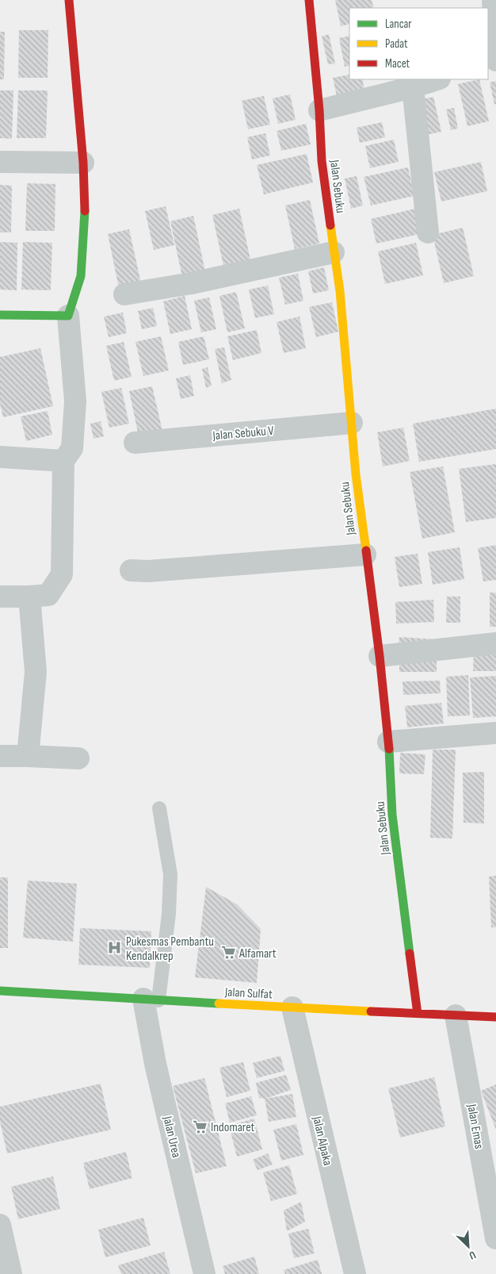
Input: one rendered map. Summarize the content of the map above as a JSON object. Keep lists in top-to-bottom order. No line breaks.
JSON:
{"streets":{"street":["Jalan Sebuku","Jalan Sebuku V","Jalan Sulfat","Jalan Emas","Jalan Urea","Jalan Alpaka"]},"crossings":[["Jalan Sebuku","Jalan Sebuku V"],["Jalan Sebuku","Jalan Sulfat"],["Jalan Sulfat","Jalan Emas"],["Jalan Sulfat","Jalan Urea"],["Jalan Sulfat","Jalan Alpaka"]],"places":{"hospital":["Pukesmas Pembantu Kendalkrep"],"supermarket":["Alfamart","Indomaret"]},"legend":["Lancar","Padat","Macet"],"north":"bottom right"}
